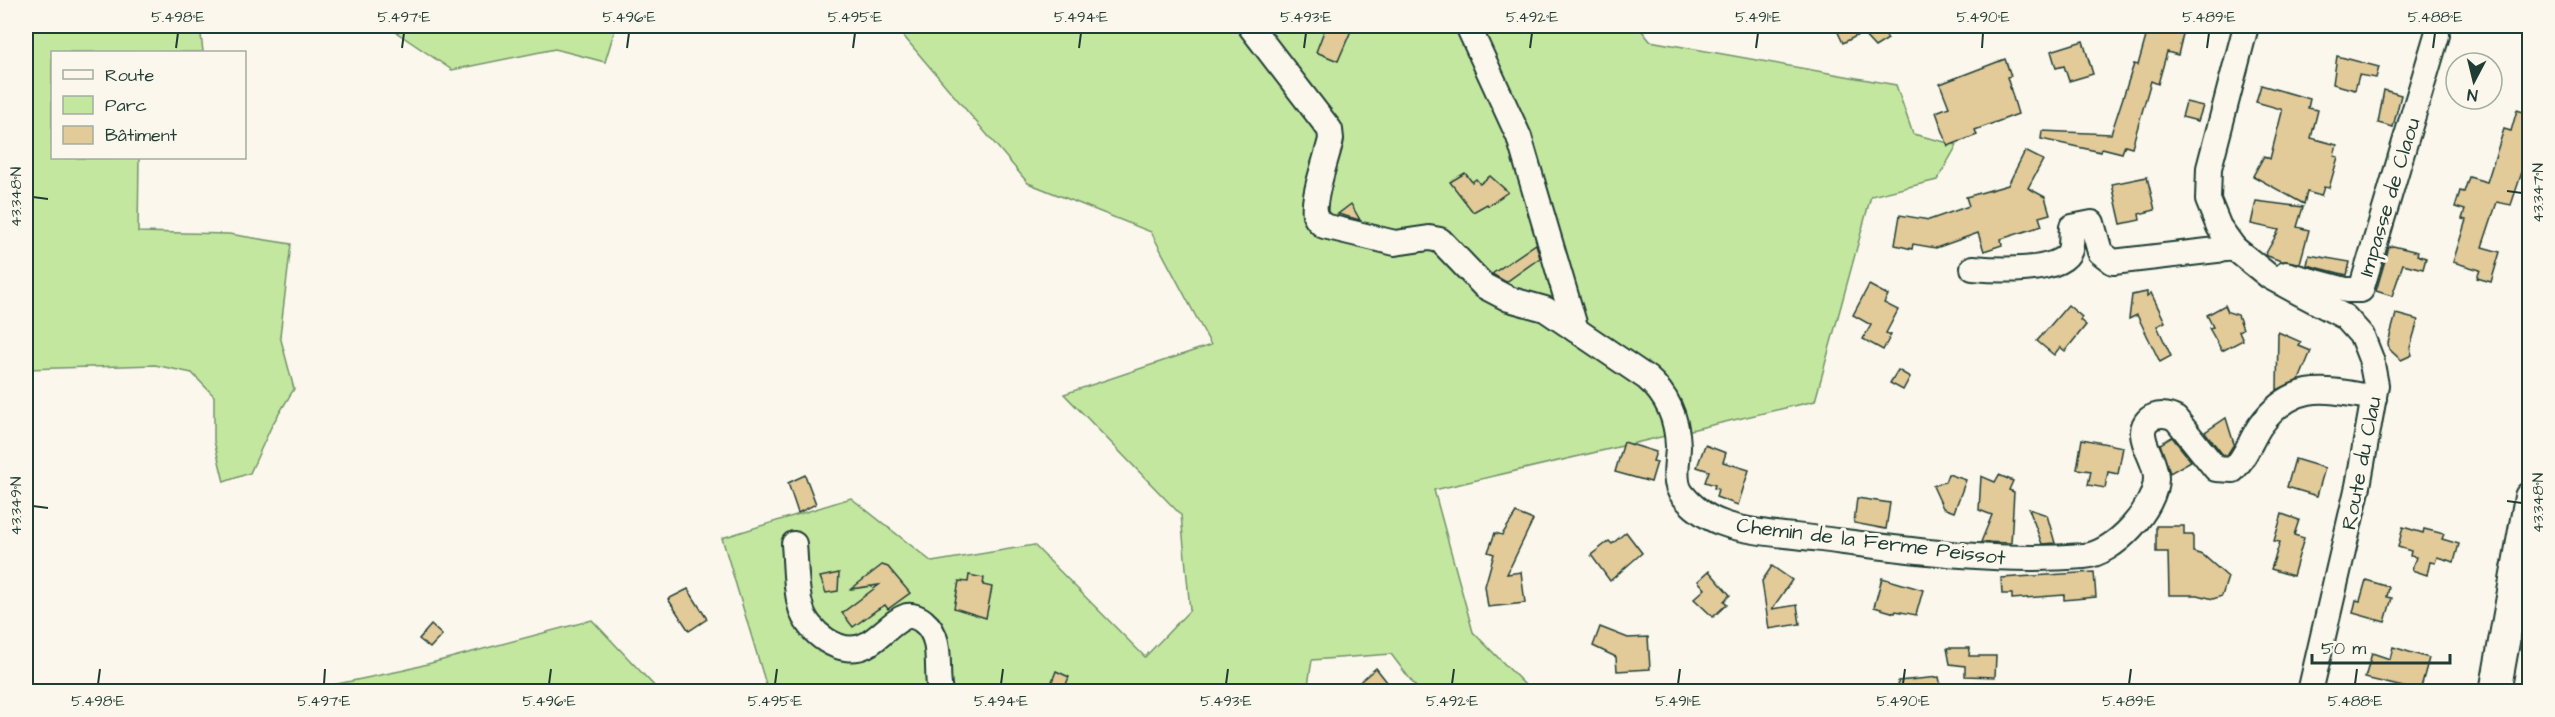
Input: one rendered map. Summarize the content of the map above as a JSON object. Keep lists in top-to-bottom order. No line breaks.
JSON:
{"streets":{"street":["Impasse de Claou","Route du Clau","Chemin de la Ferme Peissot"]},"crossings":[["Impasse de Claou","Route du Clau"],["Route du Clau","Chemin de la Ferme Peissot"]],"legend":["Route","Parc","Bâtiment"],"scale_bar":"50 m","north":"bottom","coordinates":["5.498°E","5.497°E","5.496°E","5.495°E","5.494°E","5.493°E","5.492°E","5.491°E","5.490°E","5.489°E","5.488°E","43.347°N","43.348°N","43.349°N"]}
